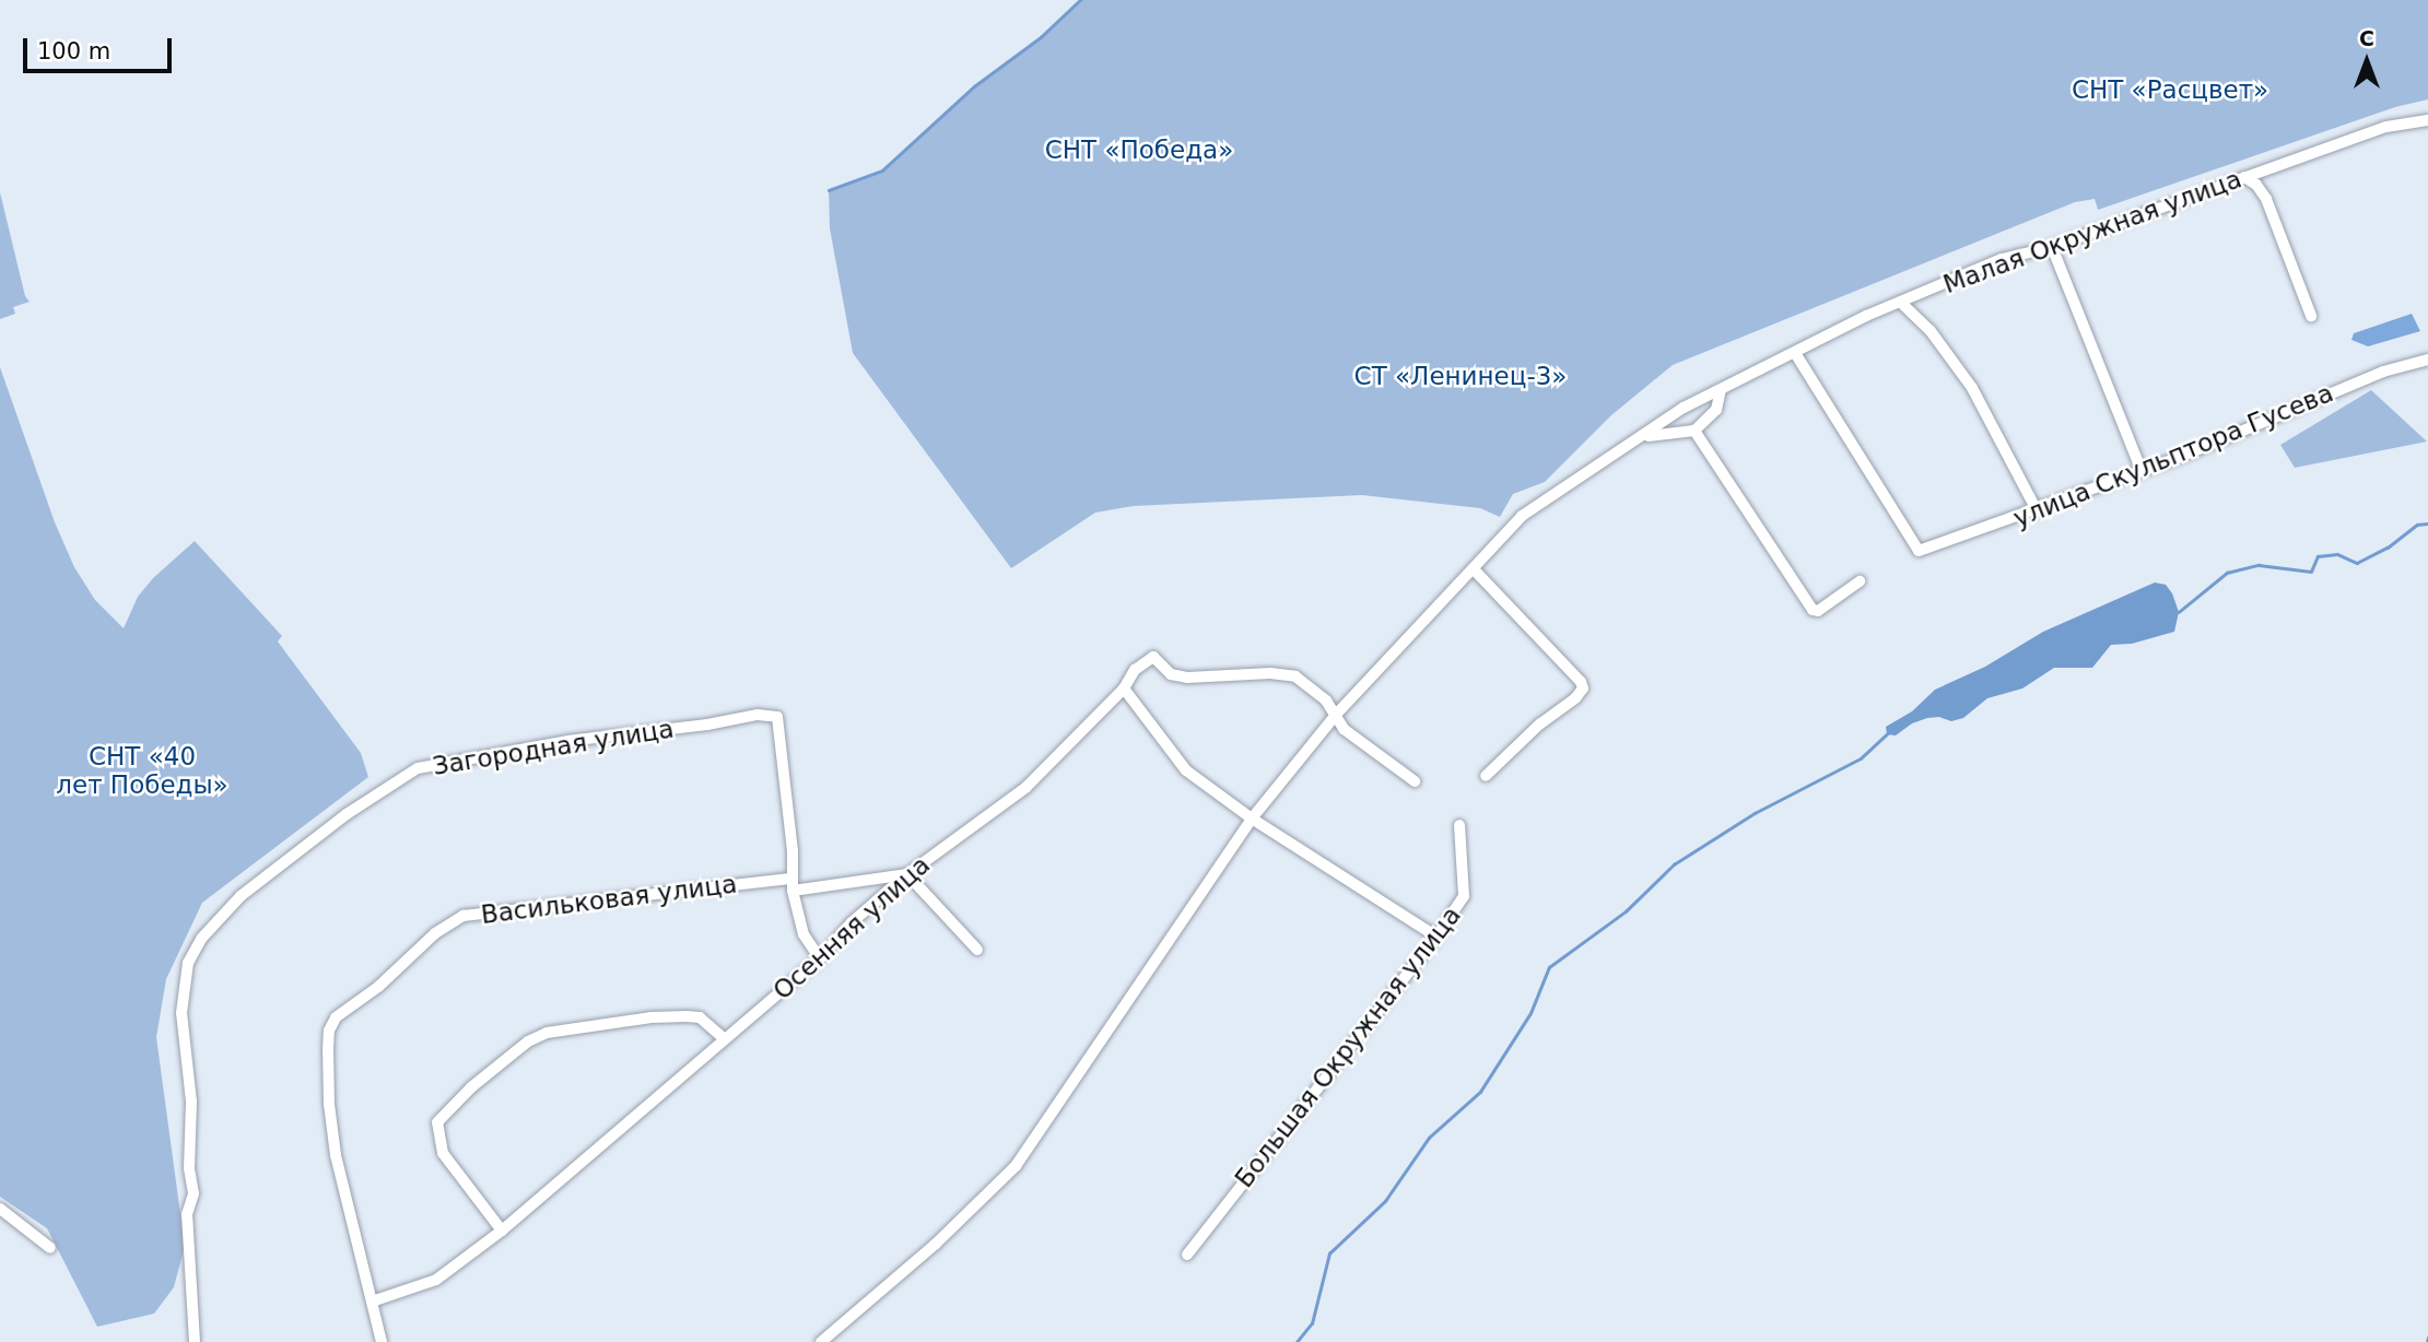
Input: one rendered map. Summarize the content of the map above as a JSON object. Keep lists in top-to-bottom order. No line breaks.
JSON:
{"streets":{"street":["Малая Окружная улица","улица Скульптора Гусева","Загородная улица","Васильковая улица","Осенняя улица","Большая Окружная улица"]},"crossings":[["Малая Окружная улица","улица Скульптора Гусева"],["Малая Окружная улица","Осенняя улица"],["Загородная улица","Васильковая улица"],["Васильковая улица","Осенняя улица"]],"parks":["СНТ «Расцвет»","СНТ «Победа»","СТ «Ленинец-3»","СНТ «40 лет Победы»"],"scale_bar":"100 m","north":"top"}
